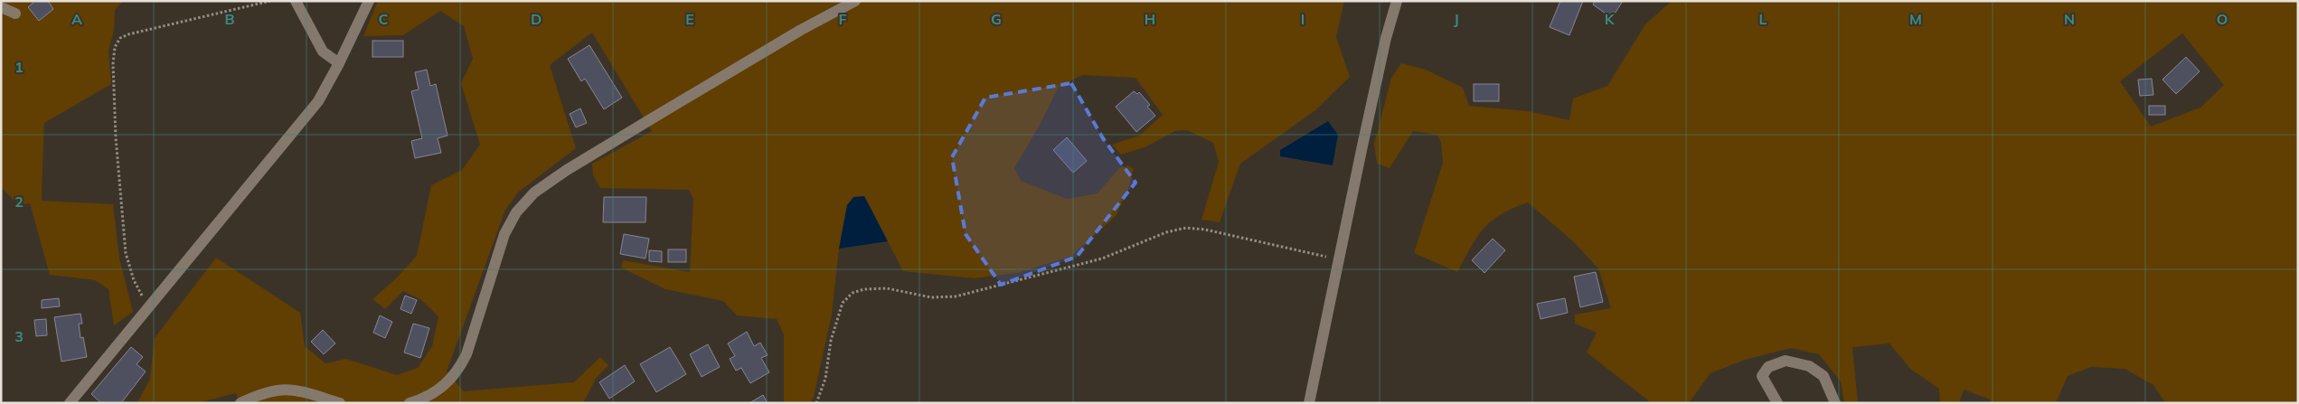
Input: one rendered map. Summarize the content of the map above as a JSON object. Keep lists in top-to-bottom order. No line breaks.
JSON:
{"grid":{"columns":["A","B","C","D","E","F","G","H","I","J","K","L","M","N","O"],"rows":["1","2","3"]}}
